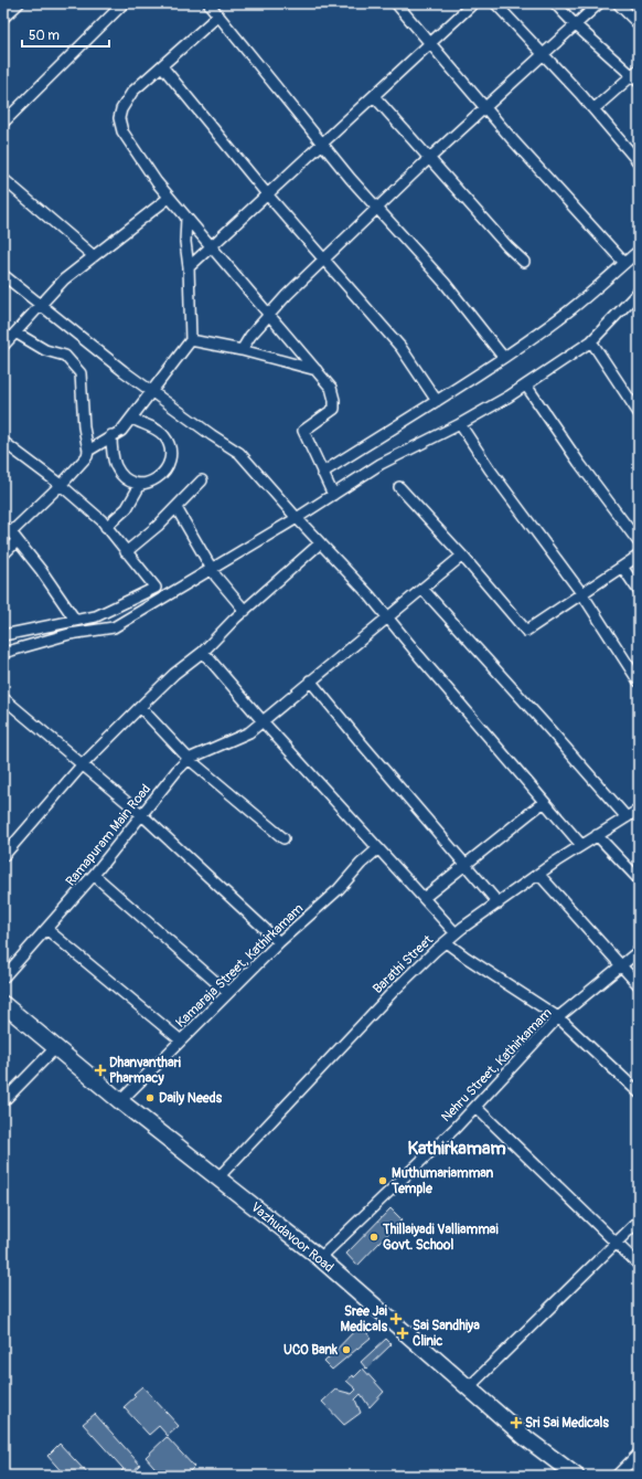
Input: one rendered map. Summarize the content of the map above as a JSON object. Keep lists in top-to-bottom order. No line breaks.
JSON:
{"streets":{"main road":["Vazhudavoor Road"],"street":["Ramapuram Main Road","Barathi Street","Kamaraja Street, Kathirkamam","Nehru Street, Kathirkamam"]},"crossings":[["Barathi Street","Vazhudavoor Road"],["Kamaraja Street, Kathirkamam","Vazhudavoor Road"],["Nehru Street, Kathirkamam","Vazhudavoor Road"]],"districts":["Kathirkamam"],"places":{"health":["Dhanvanthari Pharmacy","Sree Jai Medicals","Sai Sandhiya Clinic","Sri Sai Medicals"],"other":["Daily Needs","Muthumariamman Temple","Thillaiyadi Valliammai Govt. School","UCO Bank"]},"scale_bar":"50 m"}
